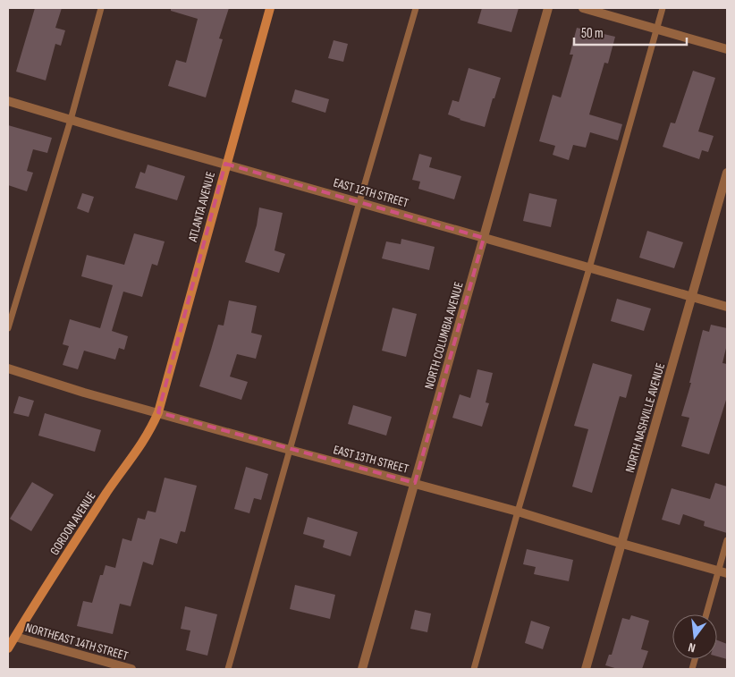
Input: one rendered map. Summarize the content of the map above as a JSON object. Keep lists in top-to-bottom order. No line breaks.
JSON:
{"streets":{"street":["EAST 12TH STREET","ATLANTA AVENUE","NORTH COLUMBIA AVENUE","NORTH NASHVILLE AVENUE","EAST 13TH STREET","GORDON AVENUE","NORTHEAST 14TH STREET"]},"crossings":[["EAST 12TH STREET","ATLANTA AVENUE"],["EAST 12TH STREET","NORTH COLUMBIA AVENUE"],["EAST 12TH STREET","NORTH NASHVILLE AVENUE"],["ATLANTA AVENUE","EAST 13TH STREET"],["ATLANTA AVENUE","GORDON AVENUE"],["NORTH COLUMBIA AVENUE","EAST 13TH STREET"],["NORTH NASHVILLE AVENUE","EAST 13TH STREET"],["EAST 13TH STREET","GORDON AVENUE"],["GORDON AVENUE","NORTHEAST 14TH STREET"]],"scale_bar":"50 m","north":"bottom"}
